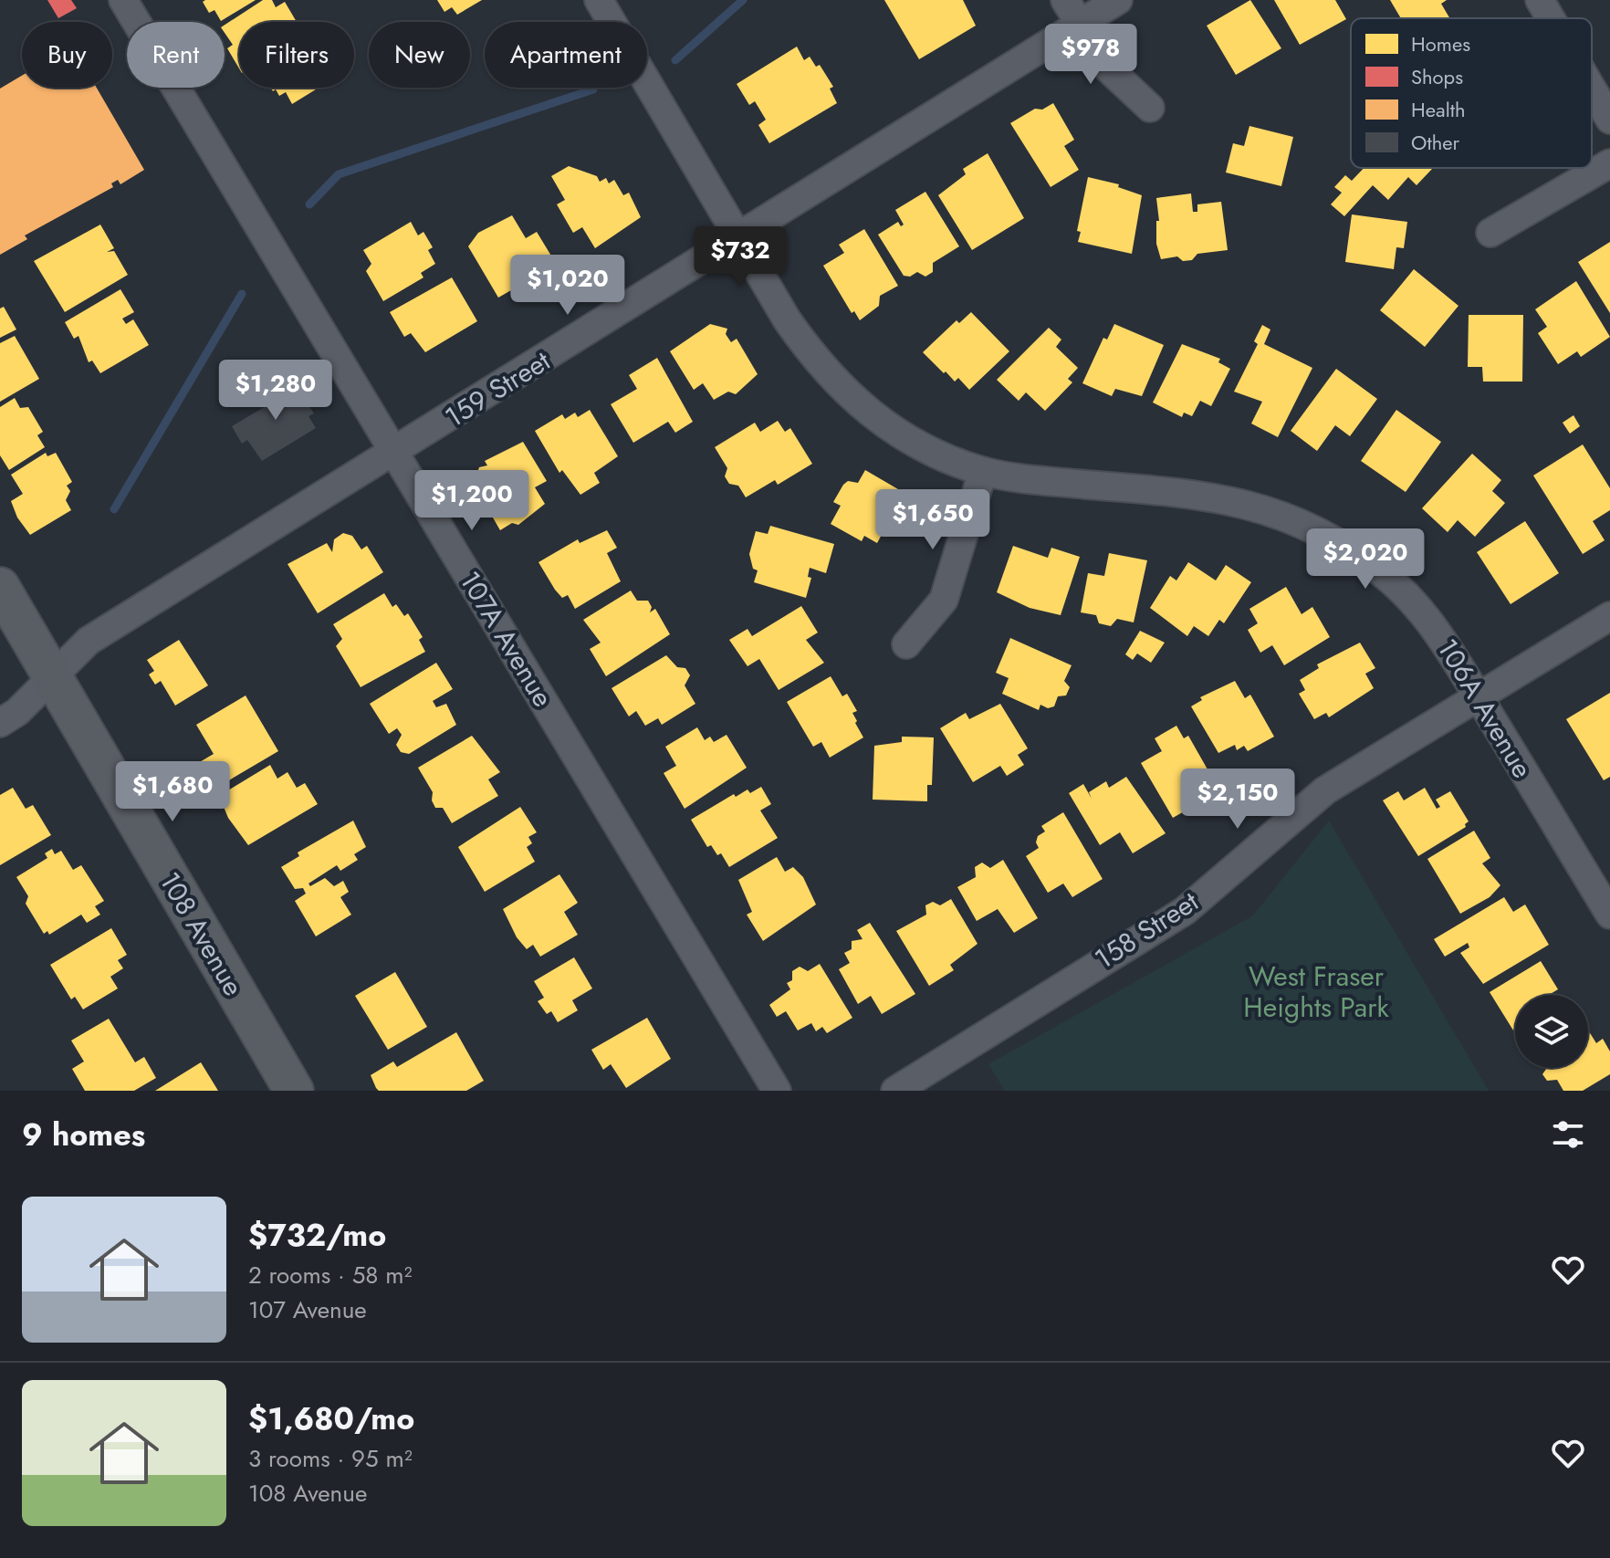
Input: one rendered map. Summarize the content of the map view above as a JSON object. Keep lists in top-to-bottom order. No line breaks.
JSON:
{"streets":{"street":["159 Street","107A Avenue","106A Avenue","158 Street","108 Avenue"]},"crossings":[["159 Street","107A Avenue"],["159 Street","106A Avenue"],["159 Street","108 Avenue"],["106A Avenue","158 Street"]],"parks":["West Fraser Heights Park"],"legend":["Homes","Shops","Health","Other"],"page":{"chip":["Buy","Rent","Filters","New","Apartment"],"price":["$978","$732","$1,020","$1,280","$1,200","$1,650","$2,020","$1,680","$2,150"],"heading":"9 homes","list":[{"name":"$732/mo","note":"2 rooms · 58 m² · 107 Avenue"},{"name":"$1,680/mo","note":"3 rooms · 95 m² · 108 Avenue"}]}}
